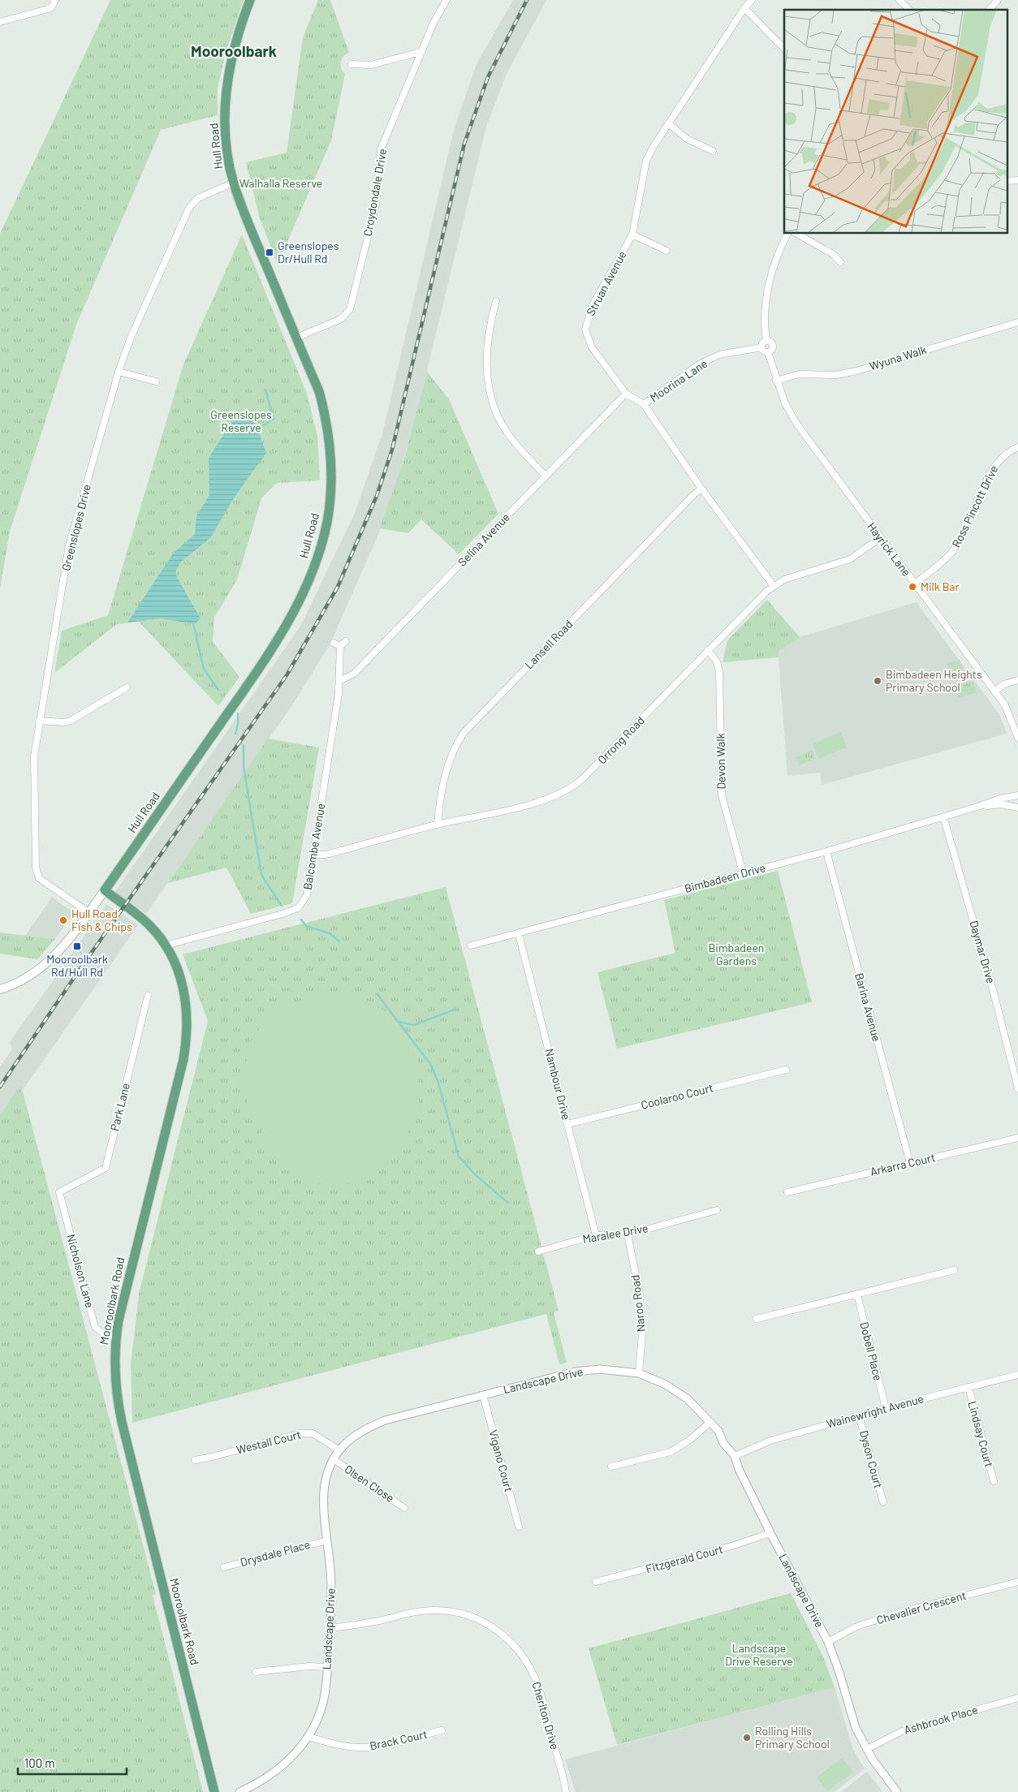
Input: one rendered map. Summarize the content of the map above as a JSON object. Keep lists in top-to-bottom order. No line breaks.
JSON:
{"streets":{"main road":["Hull Road","Mooroolbark Road"],"street":["Croydondale Drive","Struan Avenue","Wyuna Walk","Moorina Lane","Ross Pincott Drive","Greenslopes Drive","Selina Avenue","Hayrick Lane","Lansell Road","Orrong Road","Devon Walk","Balcombe Avenue","Bimbadeen Drive","Daymar Drive","Barina Avenue","Nambour Drive","Coolaroo Court","Park Lane","Arkarra Court","Maralee Drive","Nicholson Lane","Naroo Road","Dobell Place","Landscape Drive","Wainewright Avenue","Lindsay Court","Westall Court","Dyson Court","Vigano Court","Olsen Close","Drysdale Place","Fitzgerald Court","Chevalier Crescent","Cheriton Drive","Ashbrook Place","Brack Court"]},"crossings":[["Hull Road","Croydondale Drive"],["Hull Road","Greenslopes Drive"],["Hull Road","Mooroolbark Road"],["Struan Avenue","Moorina Lane"],["Struan Avenue","Selina Avenue"],["Struan Avenue","Lansell Road"],["Struan Avenue","Orrong Road"],["Wyuna Walk","Hayrick Lane"],["Moorina Lane","Hayrick Lane"],["Ross Pincott Drive","Hayrick Lane"],["Selina Avenue","Balcombe Avenue"],["Hayrick Lane","Orrong Road"],["Lansell Road","Orrong Road"],["Orrong Road","Devon Walk"],["Orrong Road","Balcombe Avenue"],["Devon Walk","Bimbadeen Drive"],["Balcombe Avenue","Mooroolbark Road"],["Bimbadeen Drive","Daymar Drive"],["Bimbadeen Drive","Barina Avenue"],["Bimbadeen Drive","Nambour Drive"],["Barina Avenue","Arkarra Court"],["Nambour Drive","Coolaroo Court"],["Nambour Drive","Maralee Drive"],["Park Lane","Nicholson Lane"],["Maralee Drive","Naroo Road"],["Nicholson Lane","Mooroolbark Road"],["Naroo Road","Landscape Drive"],["Dobell Place","Wainewright Avenue"],["Landscape Drive","Wainewright Avenue"],["Landscape Drive","Westall Court"],["Landscape Drive","Vigano Court"],["Landscape Drive","Olsen Close"],["Landscape Drive","Drysdale Place"],["Landscape Drive","Fitzgerald Court"],["Landscape Drive","Chevalier Crescent"],["Landscape Drive","Cheriton Drive"],["Landscape Drive","Ashbrook Place"],["Landscape Drive","Brack Court"],["Wainewright Avenue","Lindsay Court"],["Wainewright Avenue","Dyson Court"]],"districts":["Mooroolbark"],"parks":["Walhalla Reserve","Greenslopes Reserve","Bimbadeen Gardens","Landscape Drive Reserve"],"places":{"transit":["Greenslopes Dr/Hull Rd","Mooroolbark Rd/Hull Rd"],"other":["Milk Bar","Bimbadeen Heights Primary School","Hull Road Fish & Chips","Rolling Hills Primary School"]},"scale_bar":"100 m"}
